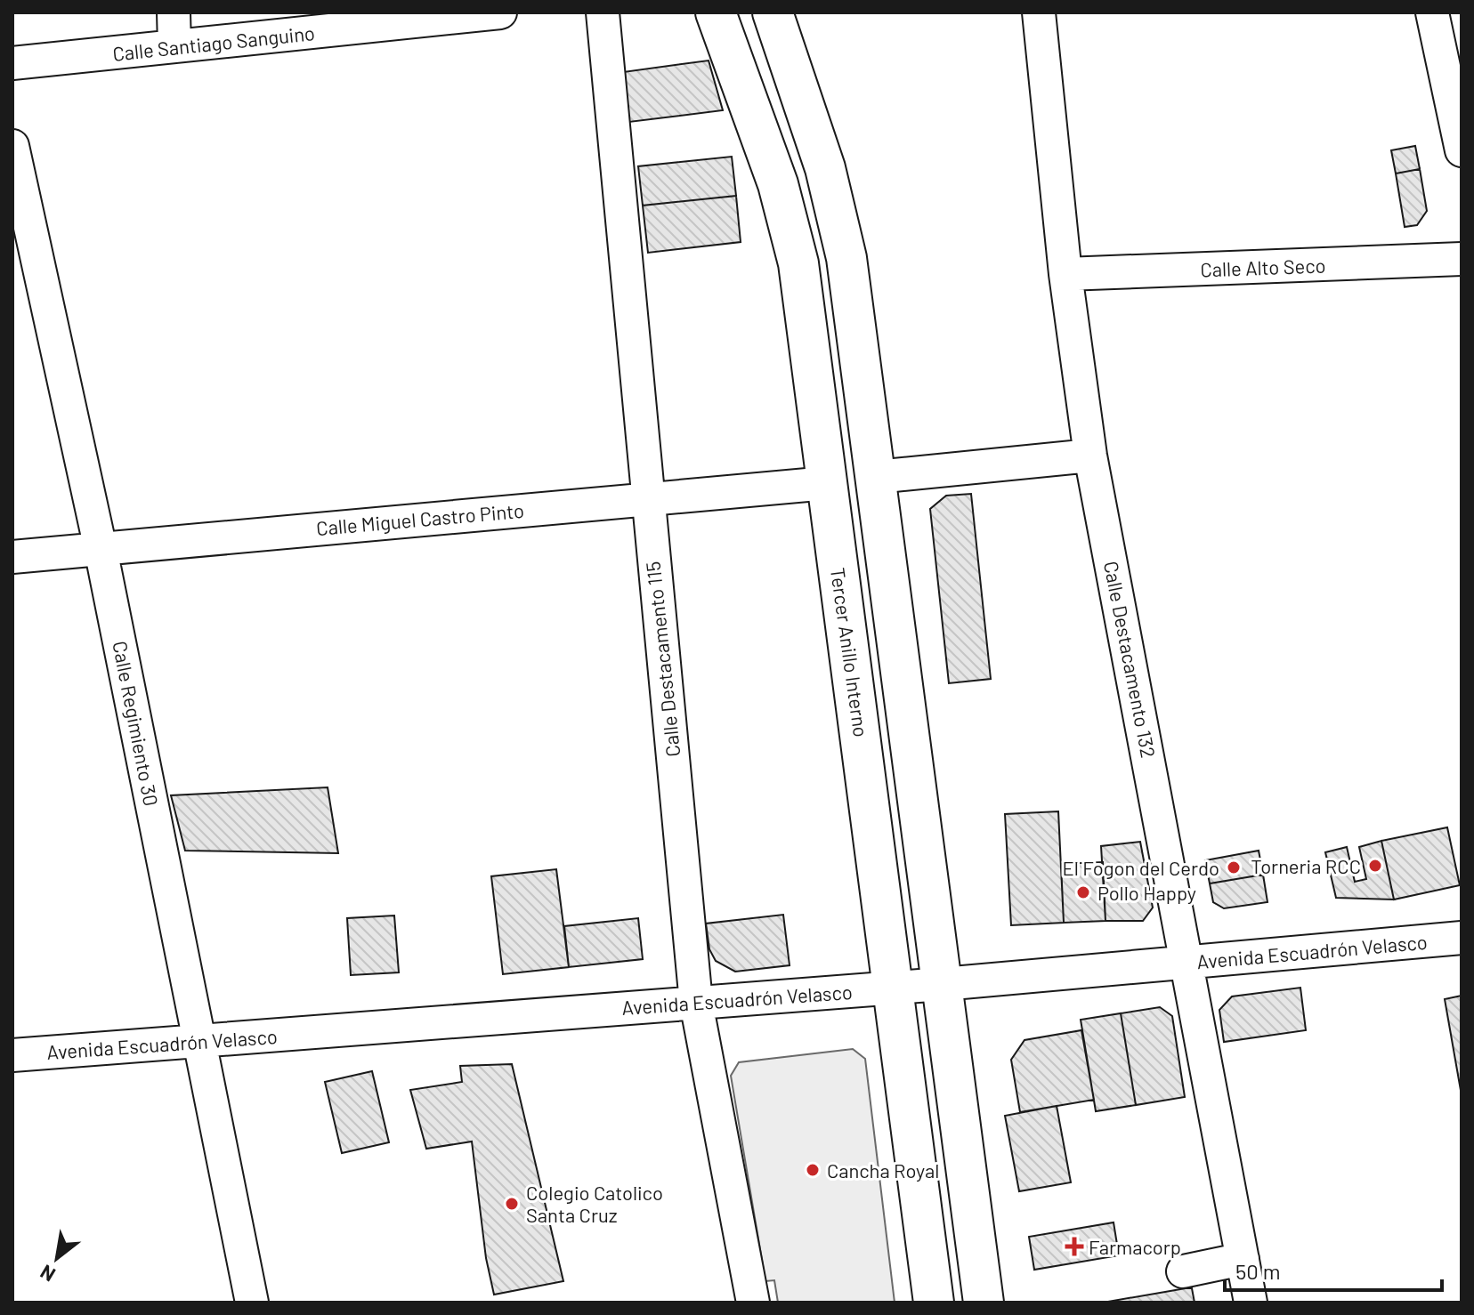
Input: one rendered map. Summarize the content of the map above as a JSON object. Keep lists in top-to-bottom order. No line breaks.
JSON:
{"streets":{"main road":["Tercer Anillo Interno"],"street":["Calle Santiago Sanguino","Calle Alto Seco","Calle Miguel Castro Pinto","Calle Destacamento 115","Calle Destacamento 132","Calle Regimiento 30","Avenida Escuadrón Velasco"]},"crossings":[["Calle Alto Seco","Calle Destacamento 132"],["Calle Miguel Castro Pinto","Tercer Anillo Interno"],["Calle Miguel Castro Pinto","Calle Destacamento 115"],["Calle Miguel Castro Pinto","Calle Regimiento 30"],["Tercer Anillo Interno","Avenida Escuadrón Velasco"],["Calle Destacamento 115","Avenida Escuadrón Velasco"],["Calle Destacamento 132","Avenida Escuadrón Velasco"],["Calle Regimiento 30","Avenida Escuadrón Velasco"]],"places":{"other":["Torneria RCC","El Fogon del Cerdo","Pollo Happy","Cancha Royal","Colegio Catolico Santa Cruz"],"health":["Farmacorp"]},"scale_bar":"50 m","north":"bottom left"}
